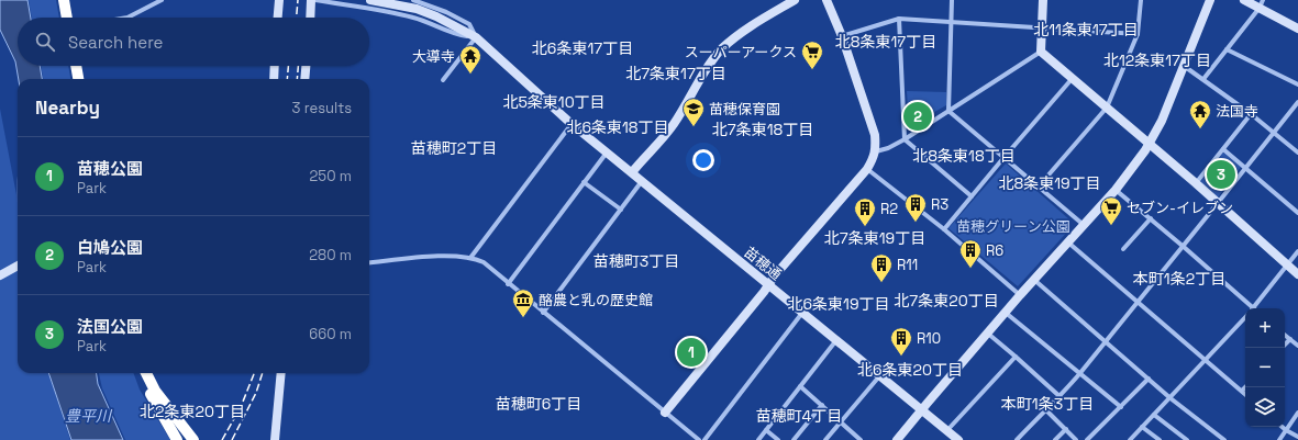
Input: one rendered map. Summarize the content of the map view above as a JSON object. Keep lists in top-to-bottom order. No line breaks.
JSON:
{"streets":{"street":["苗穂通"]},"districts":["北11条東17丁目","北8条東17丁目","北6条東17丁目","北12条東17丁目","北7条東17丁目","北5条東10丁目","北6条東18丁目","北7条東18丁目","苗穂町2丁目","北8条東18丁目","北8条東19丁目","北7条東19丁目","苗穂町3丁目","本町1条2丁目","北7条東20丁目","北6条東19丁目","北6条東20丁目","苗穂町6丁目","本町1条3丁目","北2条東20丁目","苗穂町4丁目"],"water":["豊平川"],"parks":["苗穂グリーン公園"],"places":{"supermarket":["スーパーアークス","セブン-イレブン"],"temple":["大導寺","法国寺"],"school or university":["苗穂保育園"],"building":["R3","R2","R6","R11","R10"],"museum":["酪農と乳の歴史館"]},"page":{"search":"Search here","heading":["Nearby","3 results"],"pins":["2","3","1"],"list":[{"mark":"1","name":"苗穂公園","note":"Park","value":"250 m"},{"mark":"2","name":"白鳩公園","note":"Park","value":"280 m"},{"mark":"3","name":"法国公園","note":"Park","value":"660 m"}],"map_buttons":["+","−"]}}
